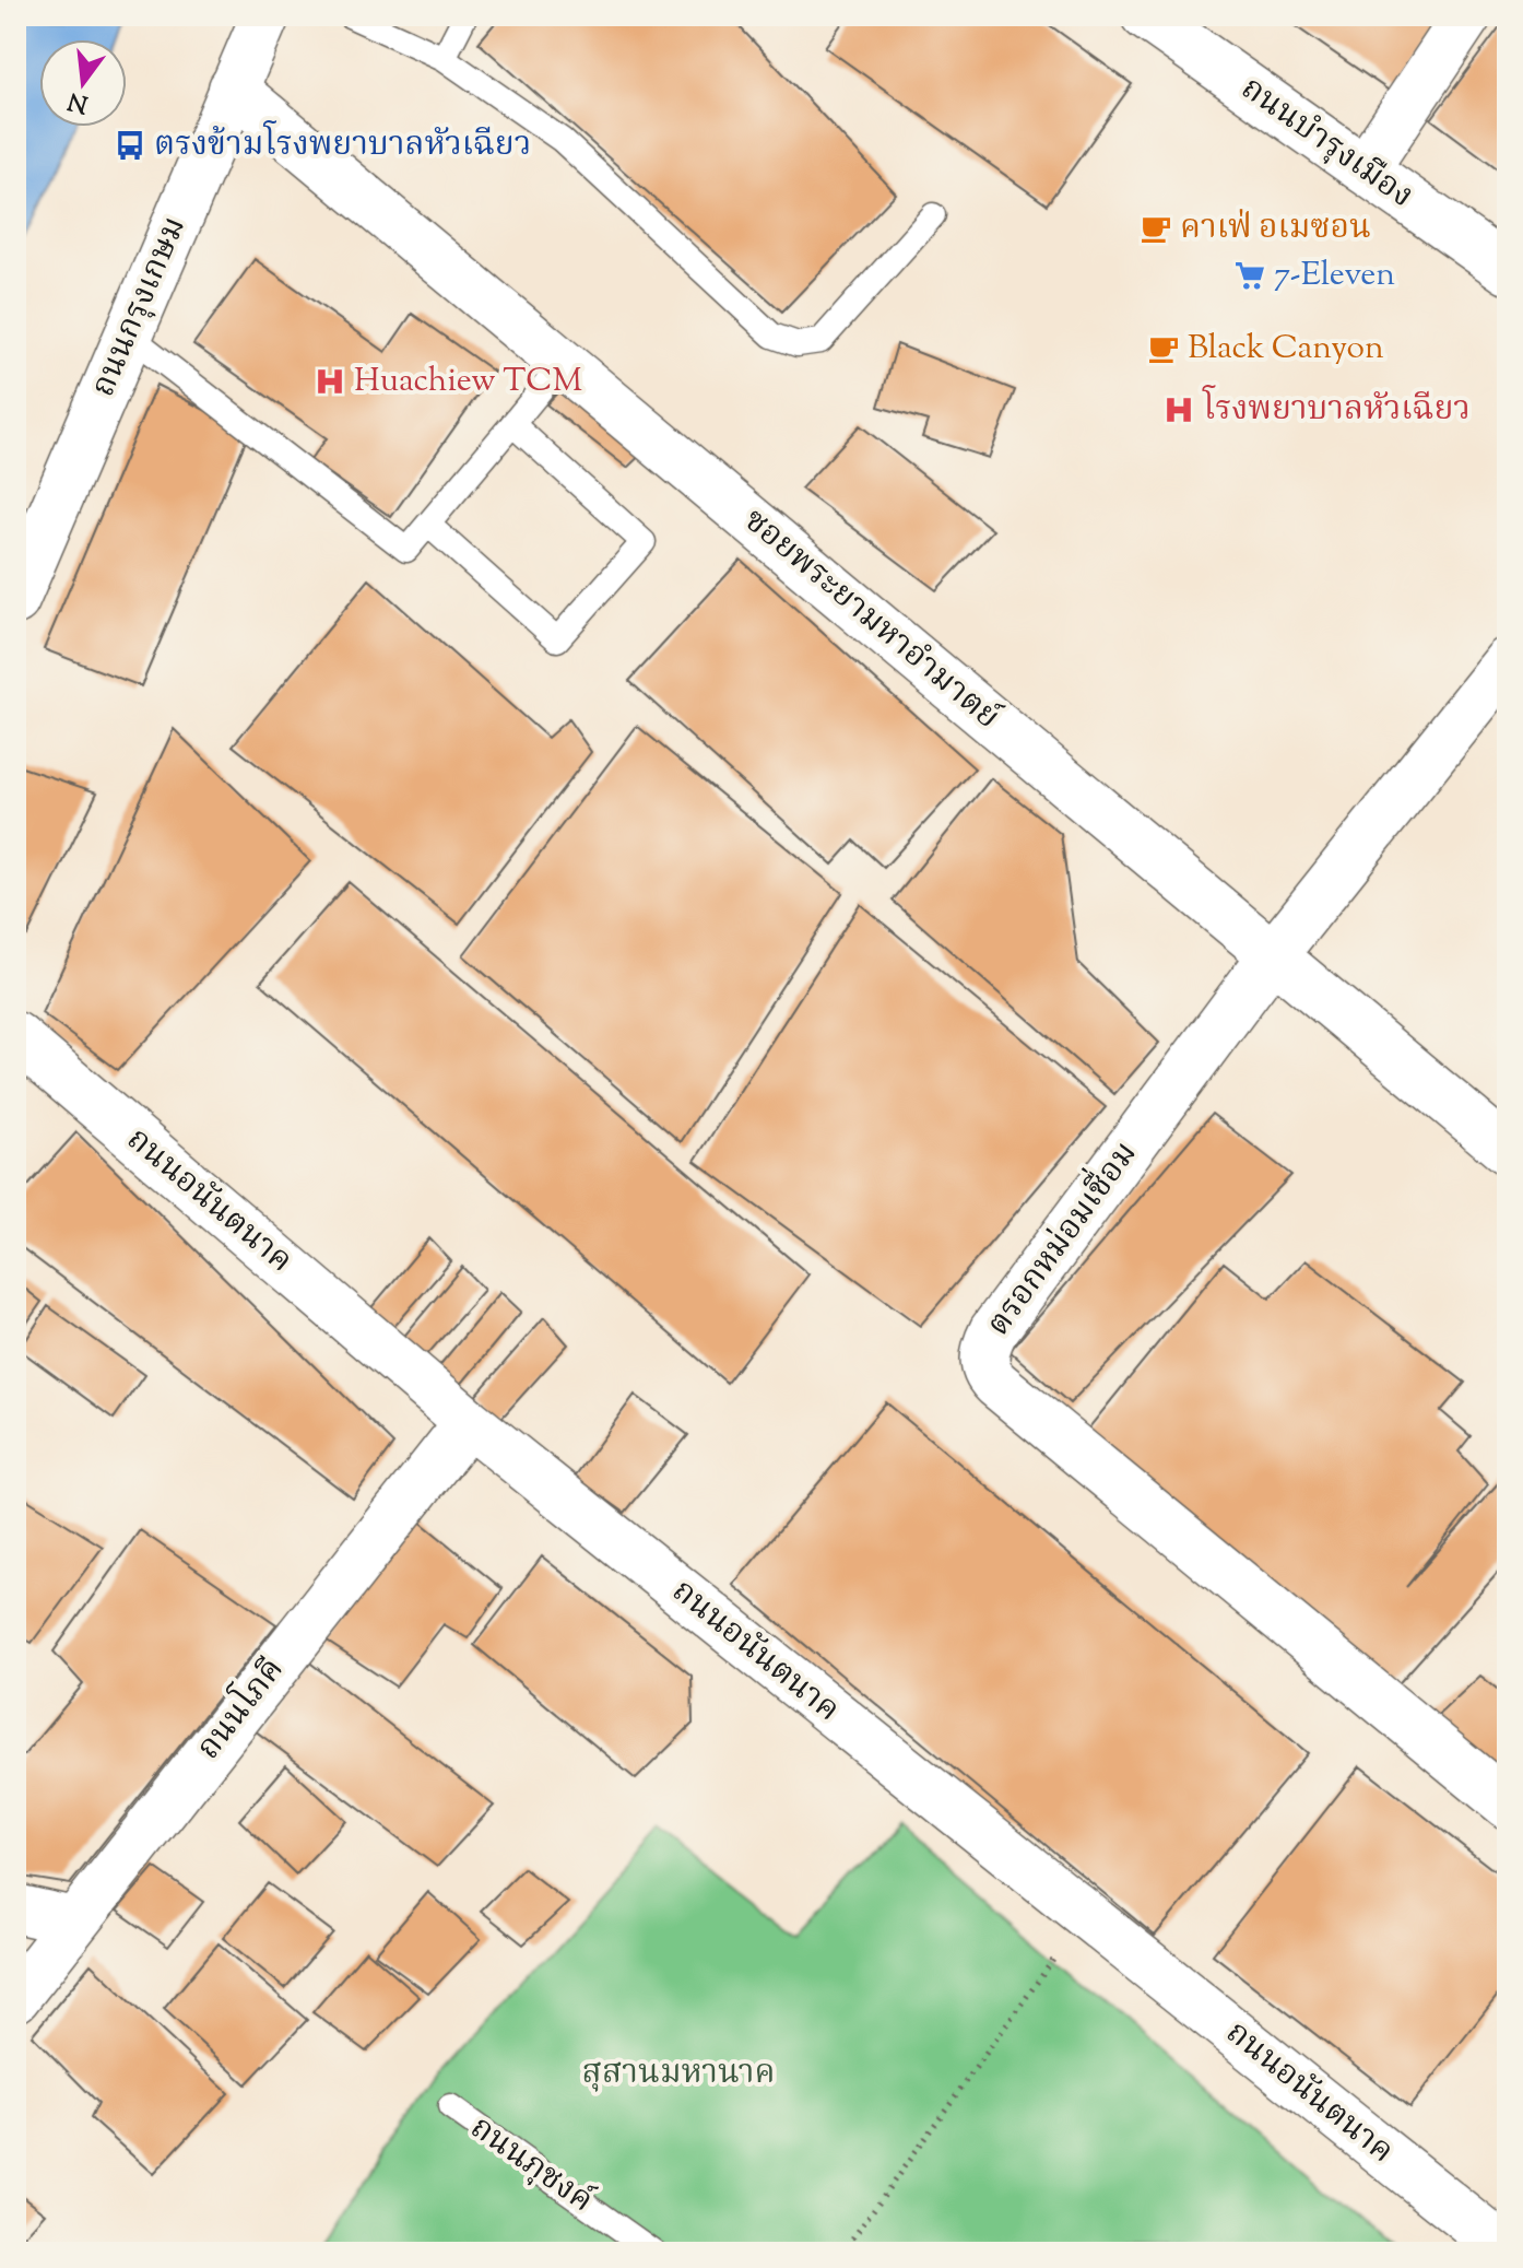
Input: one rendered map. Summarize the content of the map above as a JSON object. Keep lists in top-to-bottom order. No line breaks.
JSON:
{"streets":{"street":["ถนนบำรุงเมือง","ถนนกรุงเกษม","ซอยพระยามหาอำมาตย์","ถนนอนันตนาค","ตรอกหม่อมเชื่อม","ถนนโภคี"],"lane":["ถนนภุชงค์"]},"crossings":[["ถนนกรุงเกษม","ซอยพระยามหาอำมาตย์"],["ซอยพระยามหาอำมาตย์","ตรอกหม่อมเชื่อม"],["ถนนอนันตนาค","ถนนโภคี"]],"parks":["สุสานมหานาค"],"places":{"bus stop":["ตรงข้ามโรงพยาบาลหัวเฉียว"],"cafe":["คาเฟ่ อเมซอน","Black Canyon"],"supermarket":["7-Eleven"],"hospital":["Huachiew TCM","โรงพยาบาลหัวเฉียว"]},"north":"bottom"}
